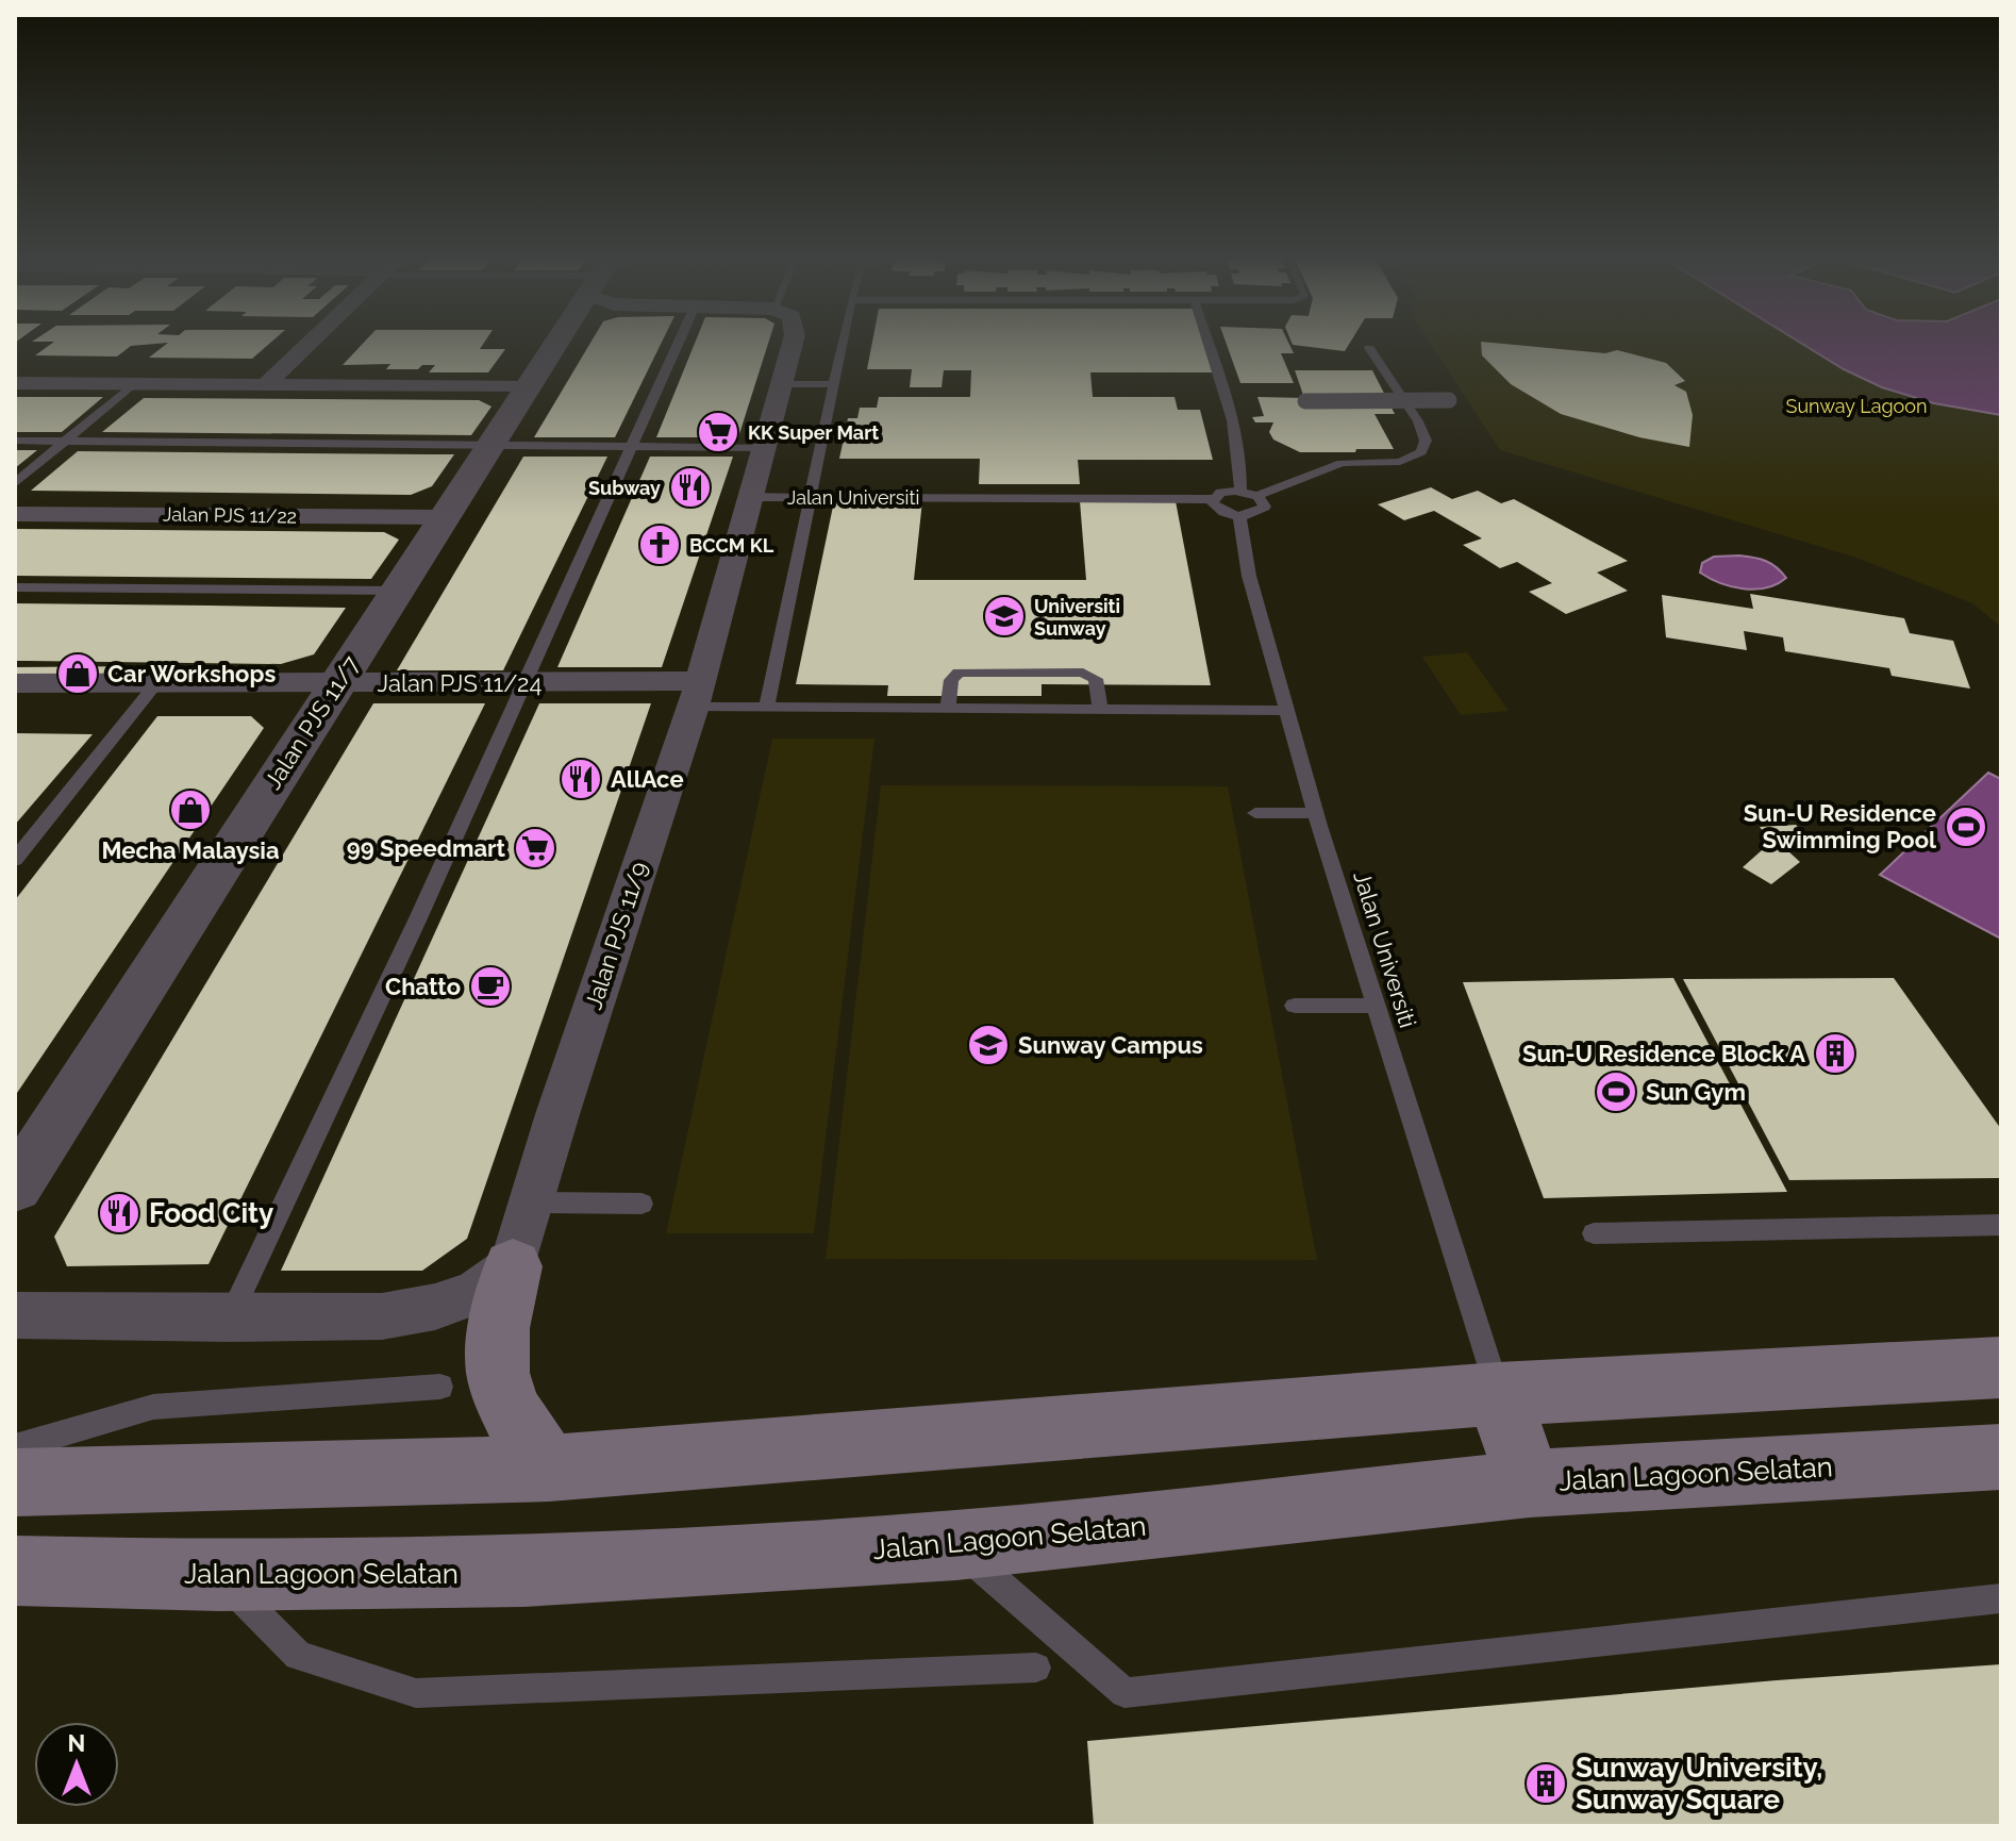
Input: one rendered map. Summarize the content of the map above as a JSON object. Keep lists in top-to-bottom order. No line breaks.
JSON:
{"streets":{"main road":["Jalan Lagoon Selatan"],"street":["Jalan PJS 11/22","Jalan PJS 11/24","Jalan PJS 11/7","Jalan PJS 11/9"],"lane":["Jalan Universiti"]},"crossings":[["Jalan Universiti","Jalan PJS 11/9"],["Jalan PJS 11/22","Jalan PJS 11/7"],["Jalan PJS 11/24","Jalan PJS 11/7"],["Jalan PJS 11/24","Jalan PJS 11/9"]],"parks":["Sunway Lagoon"],"places":{"supermarket":["KK Super Mart","99 Speedmart"],"restaurant":["Subway","AllAce","Food City"],"church":["BCCM KL"],"school or university":["Universiti Sunway","Sunway Campus"],"shop":["Car Workshops","Mecha Malaysia"],"sports":["Sun-U Residence Swimming Pool","Sun Gym"],"cafe":["Chatto"],"building":["Sun-U Residence Block A","Sunway University, Sunway Square"]},"north":"top"}
